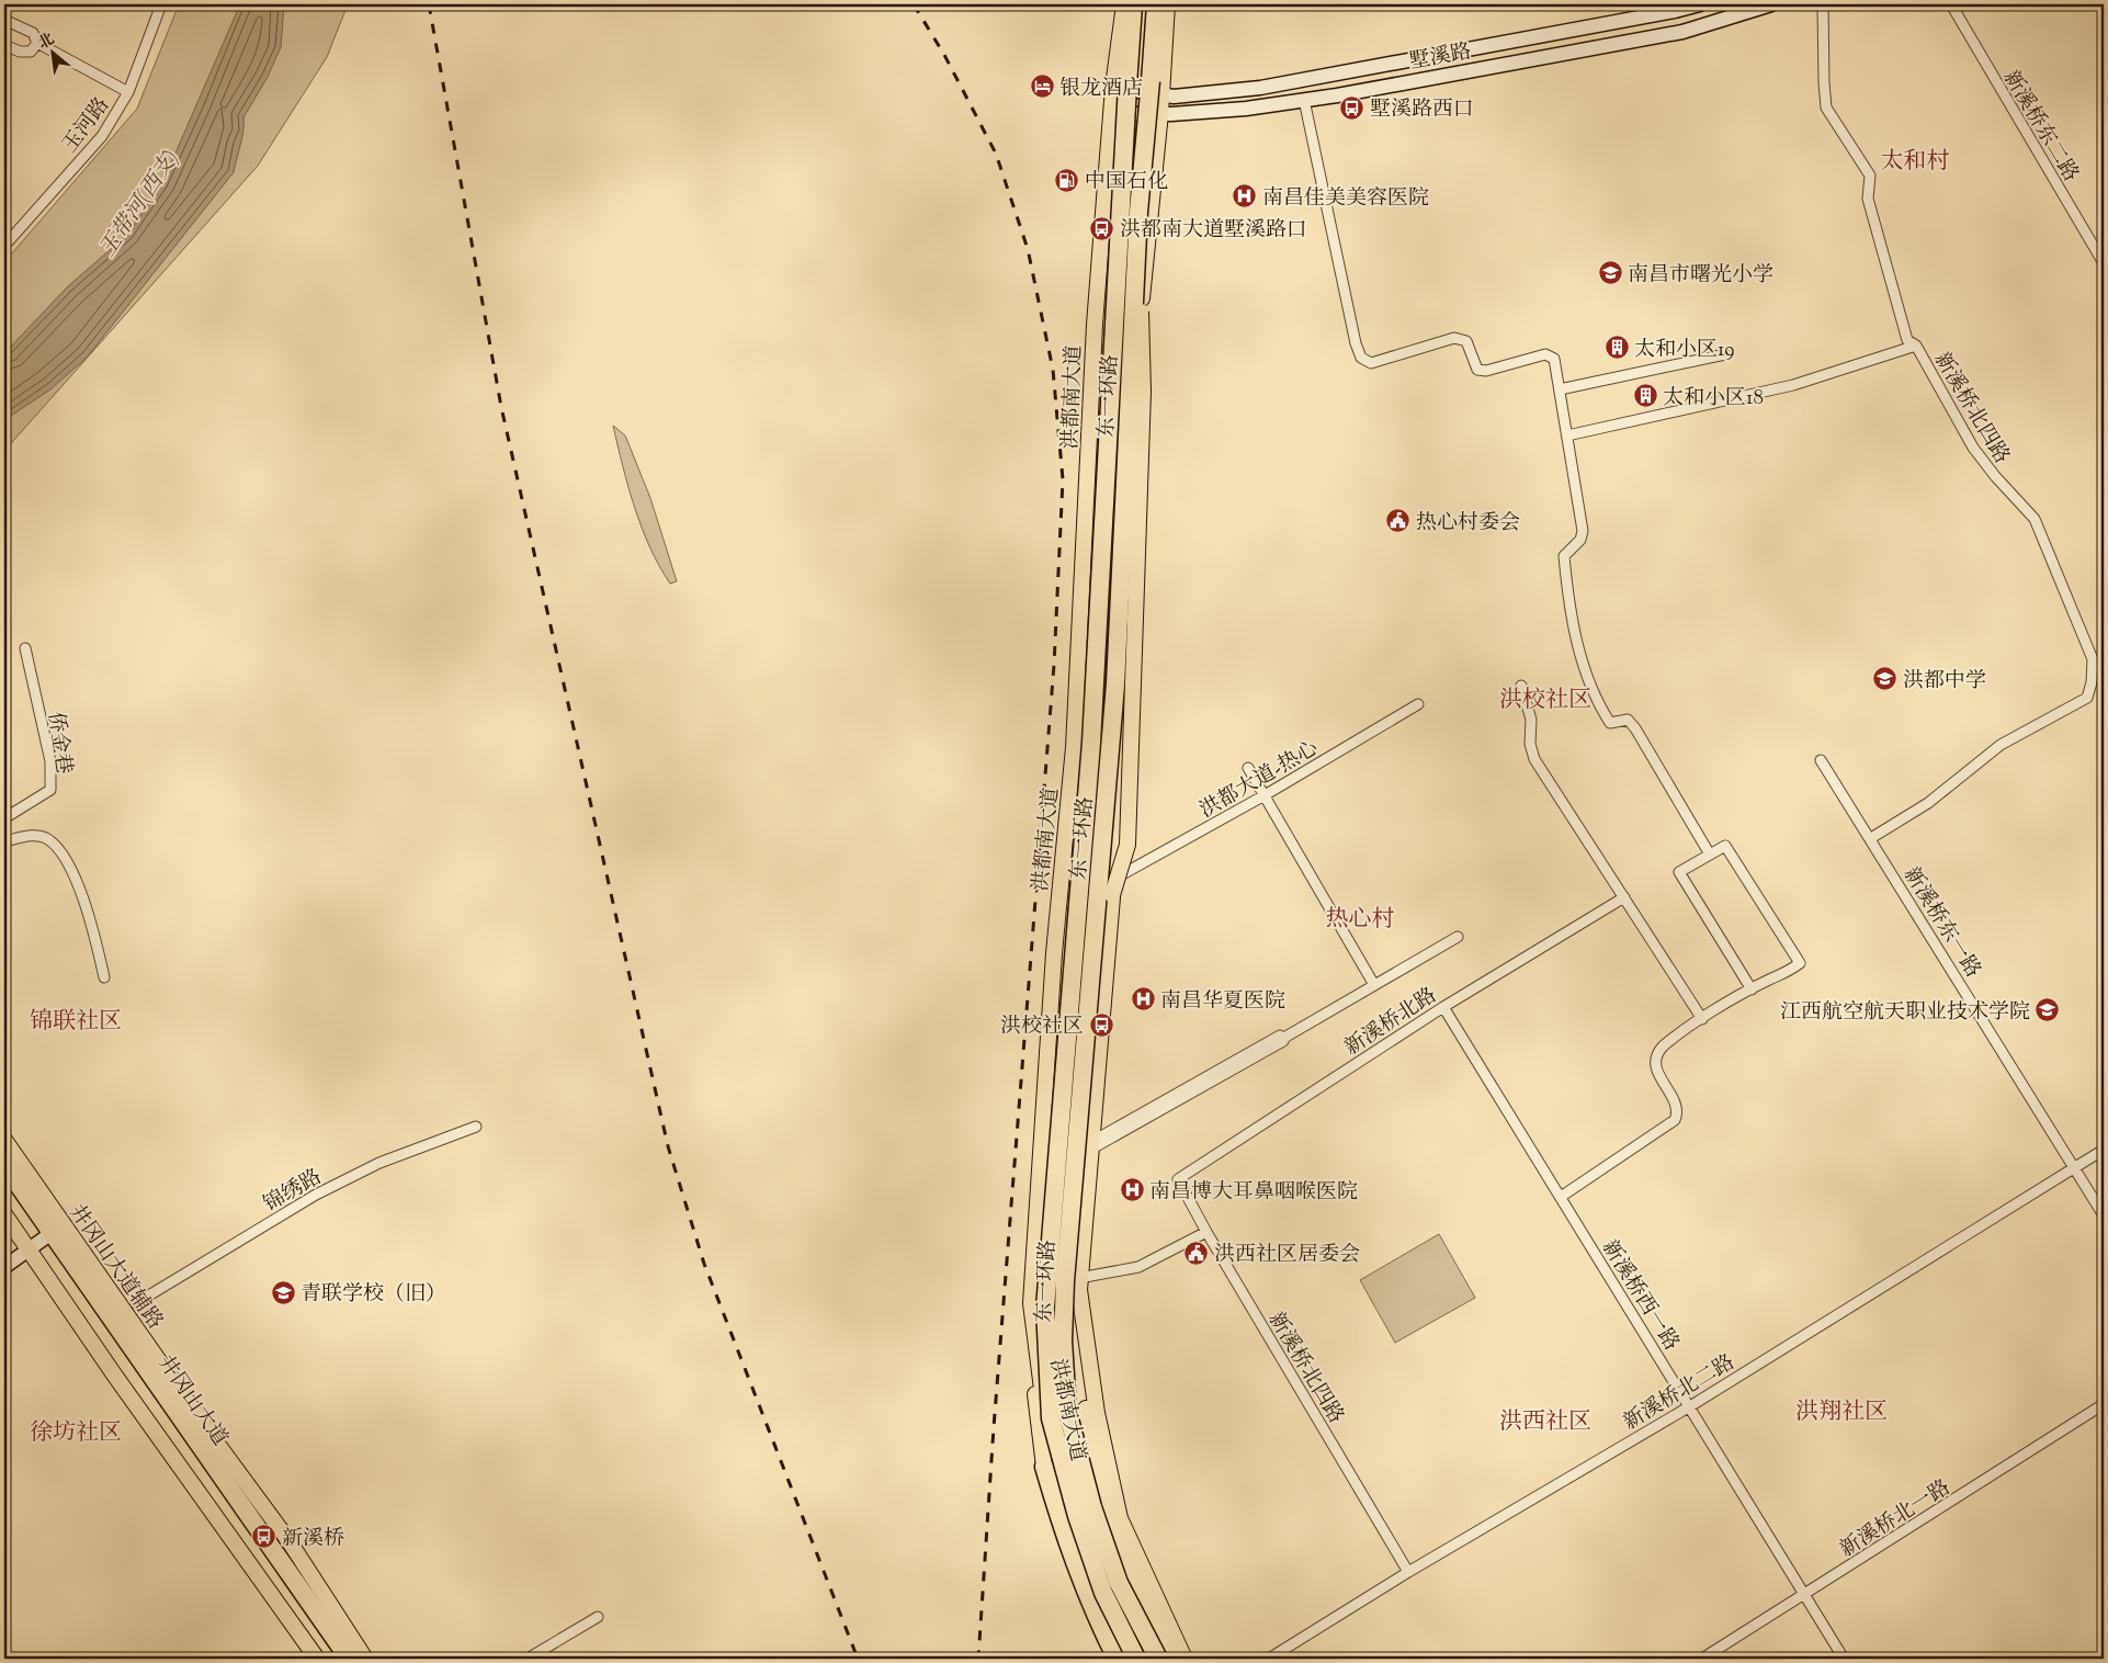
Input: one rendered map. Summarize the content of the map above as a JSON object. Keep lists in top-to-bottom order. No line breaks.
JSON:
{"streets":{"highway":["东一环路","井冈山大道"],"main road":["洪都南大道","井冈山大道辅路"],"street":["墅溪路","玉河路","新溪桥东二路","新溪桥北四路","侨金巷","洪都大道-热心","新溪桥东一路","新溪桥北路","锦绣路","新溪桥西一路","新溪桥北二路","新溪桥北一路"]},"crossings":[["墅溪路","洪都南大道"],["洪都南大道","洪都大道-热心"],["新溪桥北四路","新溪桥东一路"],["新溪桥北四路","新溪桥北路"],["新溪桥北四路","新溪桥北二路"],["新溪桥东一路","新溪桥北二路"],["新溪桥北路","新溪桥西一路"],["新溪桥西一路","新溪桥北二路"],["新溪桥西一路","新溪桥北一路"]],"districts":["太和村","洪校社区","热心村","锦联社区","洪翔社区","洪西社区","徐坊社区"],"water":["玉带河(西支)"],"places":{"hotel":["银龙酒店"],"bus stop":["墅溪路西口","洪都南大道墅溪路口","洪校社区","新溪桥"],"fuel station":["中国石化"],"hospital":["南昌佳美美容医院","南昌华夏医院","南昌博大耳鼻咽喉医院"],"school or university":["南昌市曙光小学","洪都中学","江西航空航天职业技术学院","青联学校（旧）"],"building":["太和小区19","太和小区18"],"public building":["热心村委会","洪西社区居委会"]},"north":"top left"}
